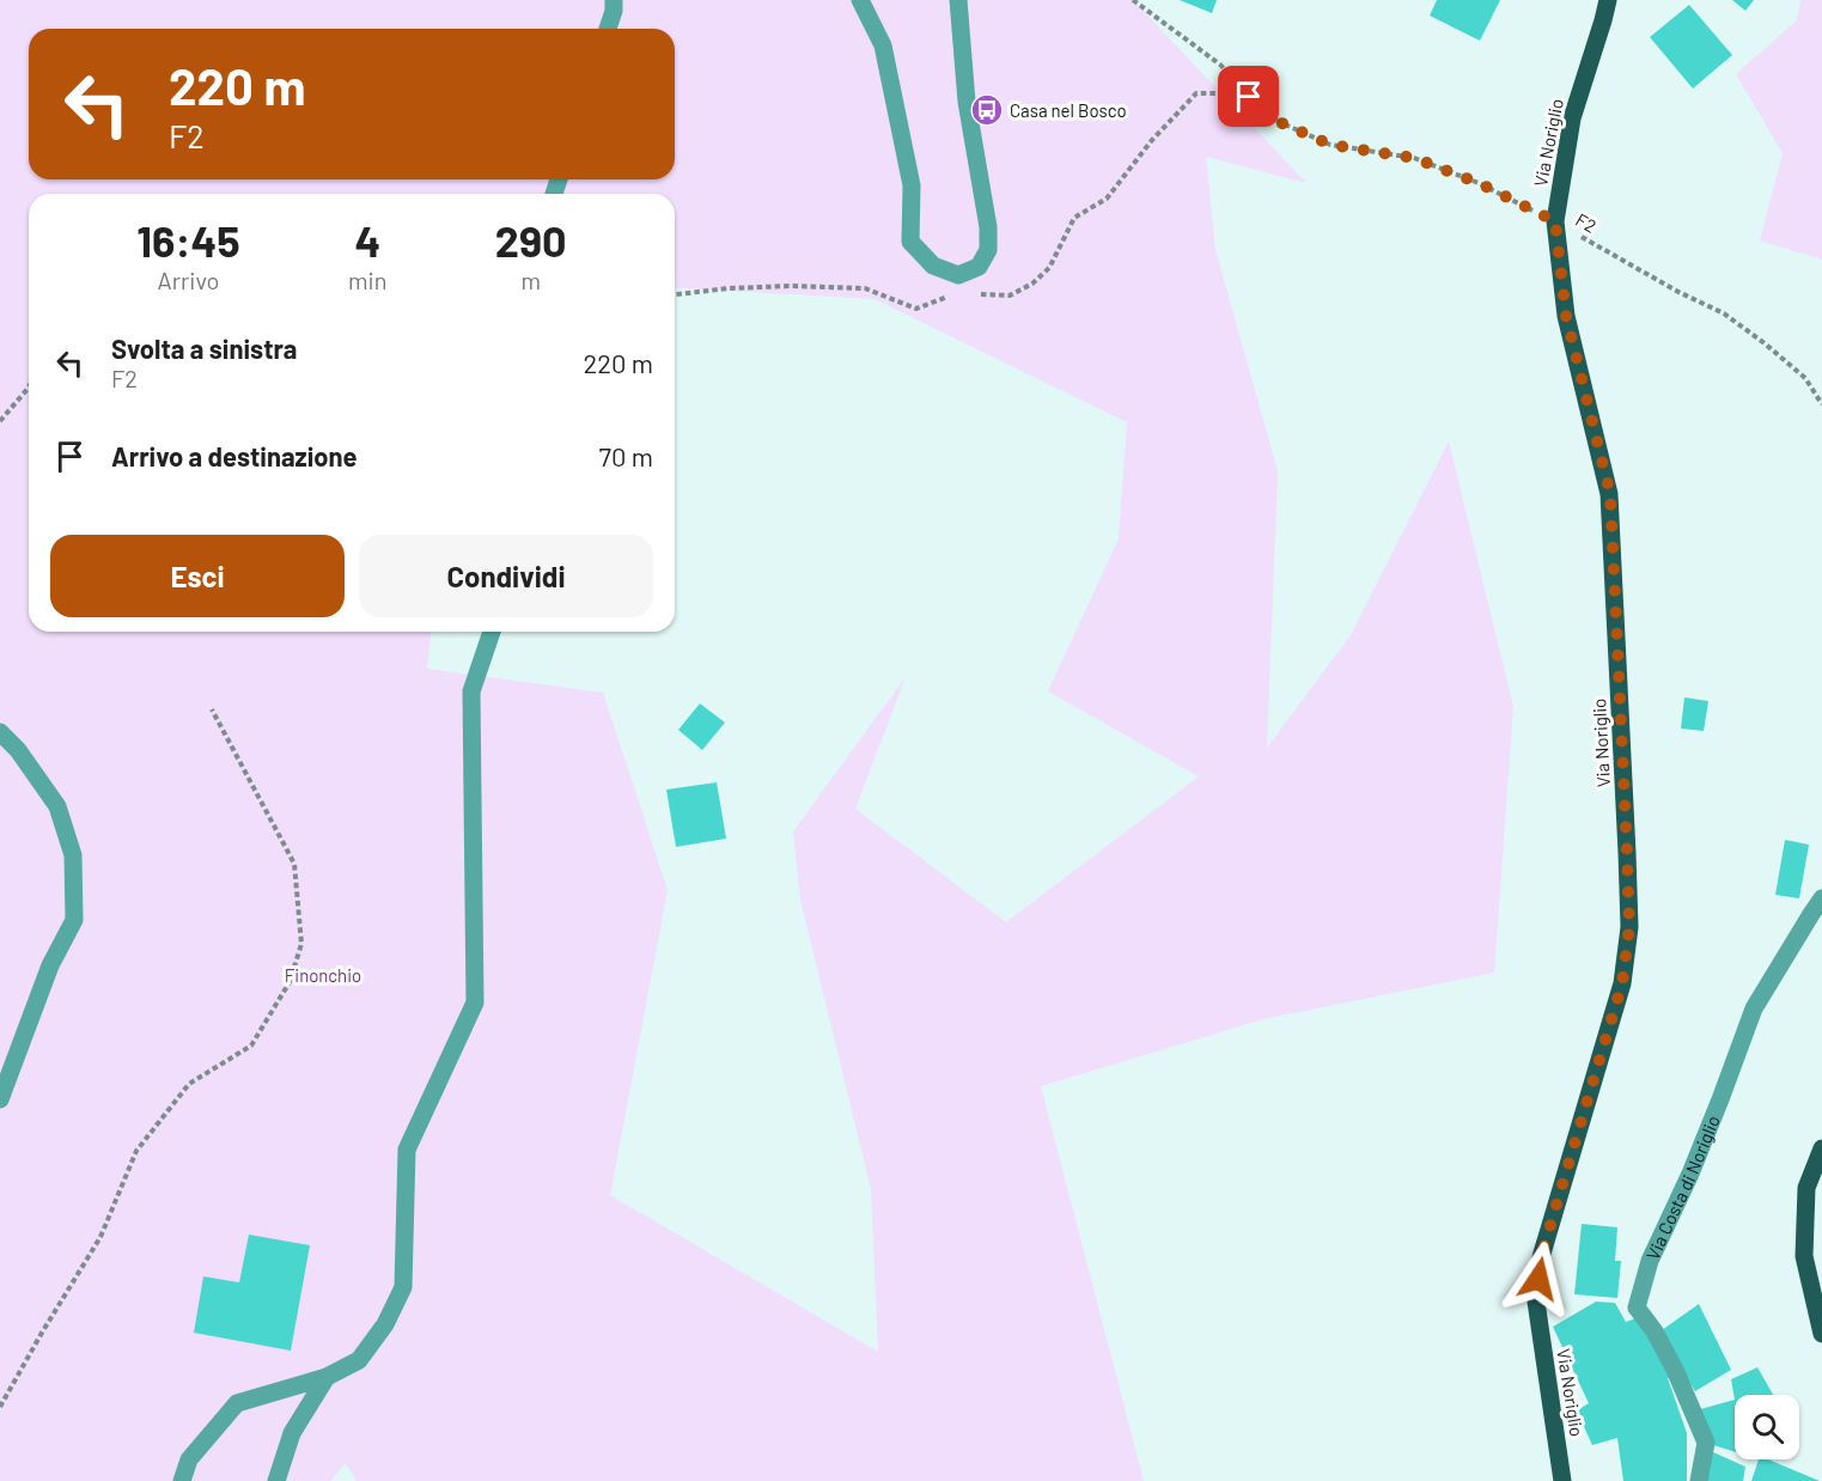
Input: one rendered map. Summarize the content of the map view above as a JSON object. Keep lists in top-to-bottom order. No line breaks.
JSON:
{"streets":{"main road":["Via Noriglio"],"street":["Via Costa di Noriglio"],"path":["F2"]},"crossings":[["Via Noriglio","F2"]],"parks":["Finonchio"],"places":{"bus stop":["Casa nel Bosco"]},"page":{"turn":["220 m","F2"],"eta":["16:45","Arrivo","4","min","290","m"],"list":[{"name":"Svolta a sinistra","note":"F2","value":"220 m"},{"name":"Arrivo a destinazione","value":"70 m"}],"buttons":["Esci","Condividi"]}}
